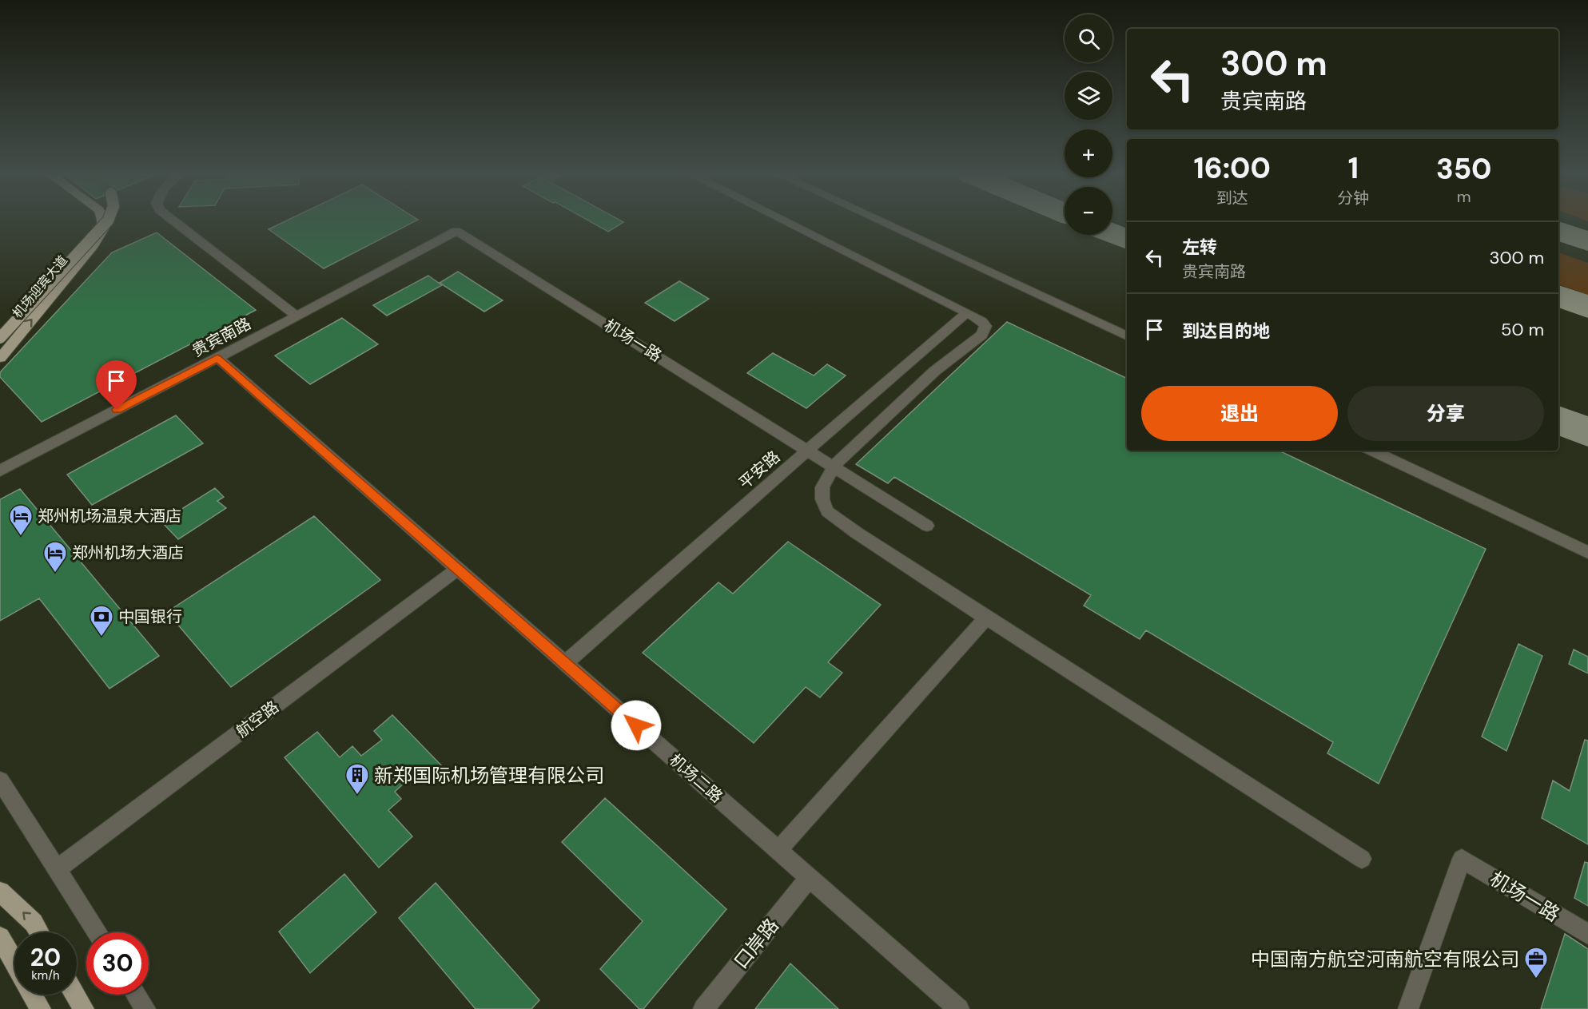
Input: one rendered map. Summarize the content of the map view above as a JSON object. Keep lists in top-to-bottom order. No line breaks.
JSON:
{"streets":{"main road":["机场迎宾大道"],"street":["贵宾南路","机场一路","平安路","航空路","机场二路","口岸路"]},"crossings":[["贵宾南路","机场一路"],["贵宾南路","机场二路"],["机场一路","平安路"],["平安路","机场二路"],["航空路","机场二路"],["机场二路","口岸路"]],"places":{"hotel":["郑州机场温泉大酒店","郑州机场大酒店"],"bank":["中国银行"],"building":["新郑国际机场管理有限公司"],"office":["中国南方航空河南航空有限公司"]},"page":{"map_buttons":["+","−"],"turn":["300 m","贵宾南路"],"eta":["16:00","到达","1","分钟","350","m"],"list":[{"name":"左转","note":"贵宾南路","value":"300 m"},{"name":"到达目的地","value":"50 m"}],"buttons":["退出","分享"],"speed":"20 km/h","limit":"30"}}
